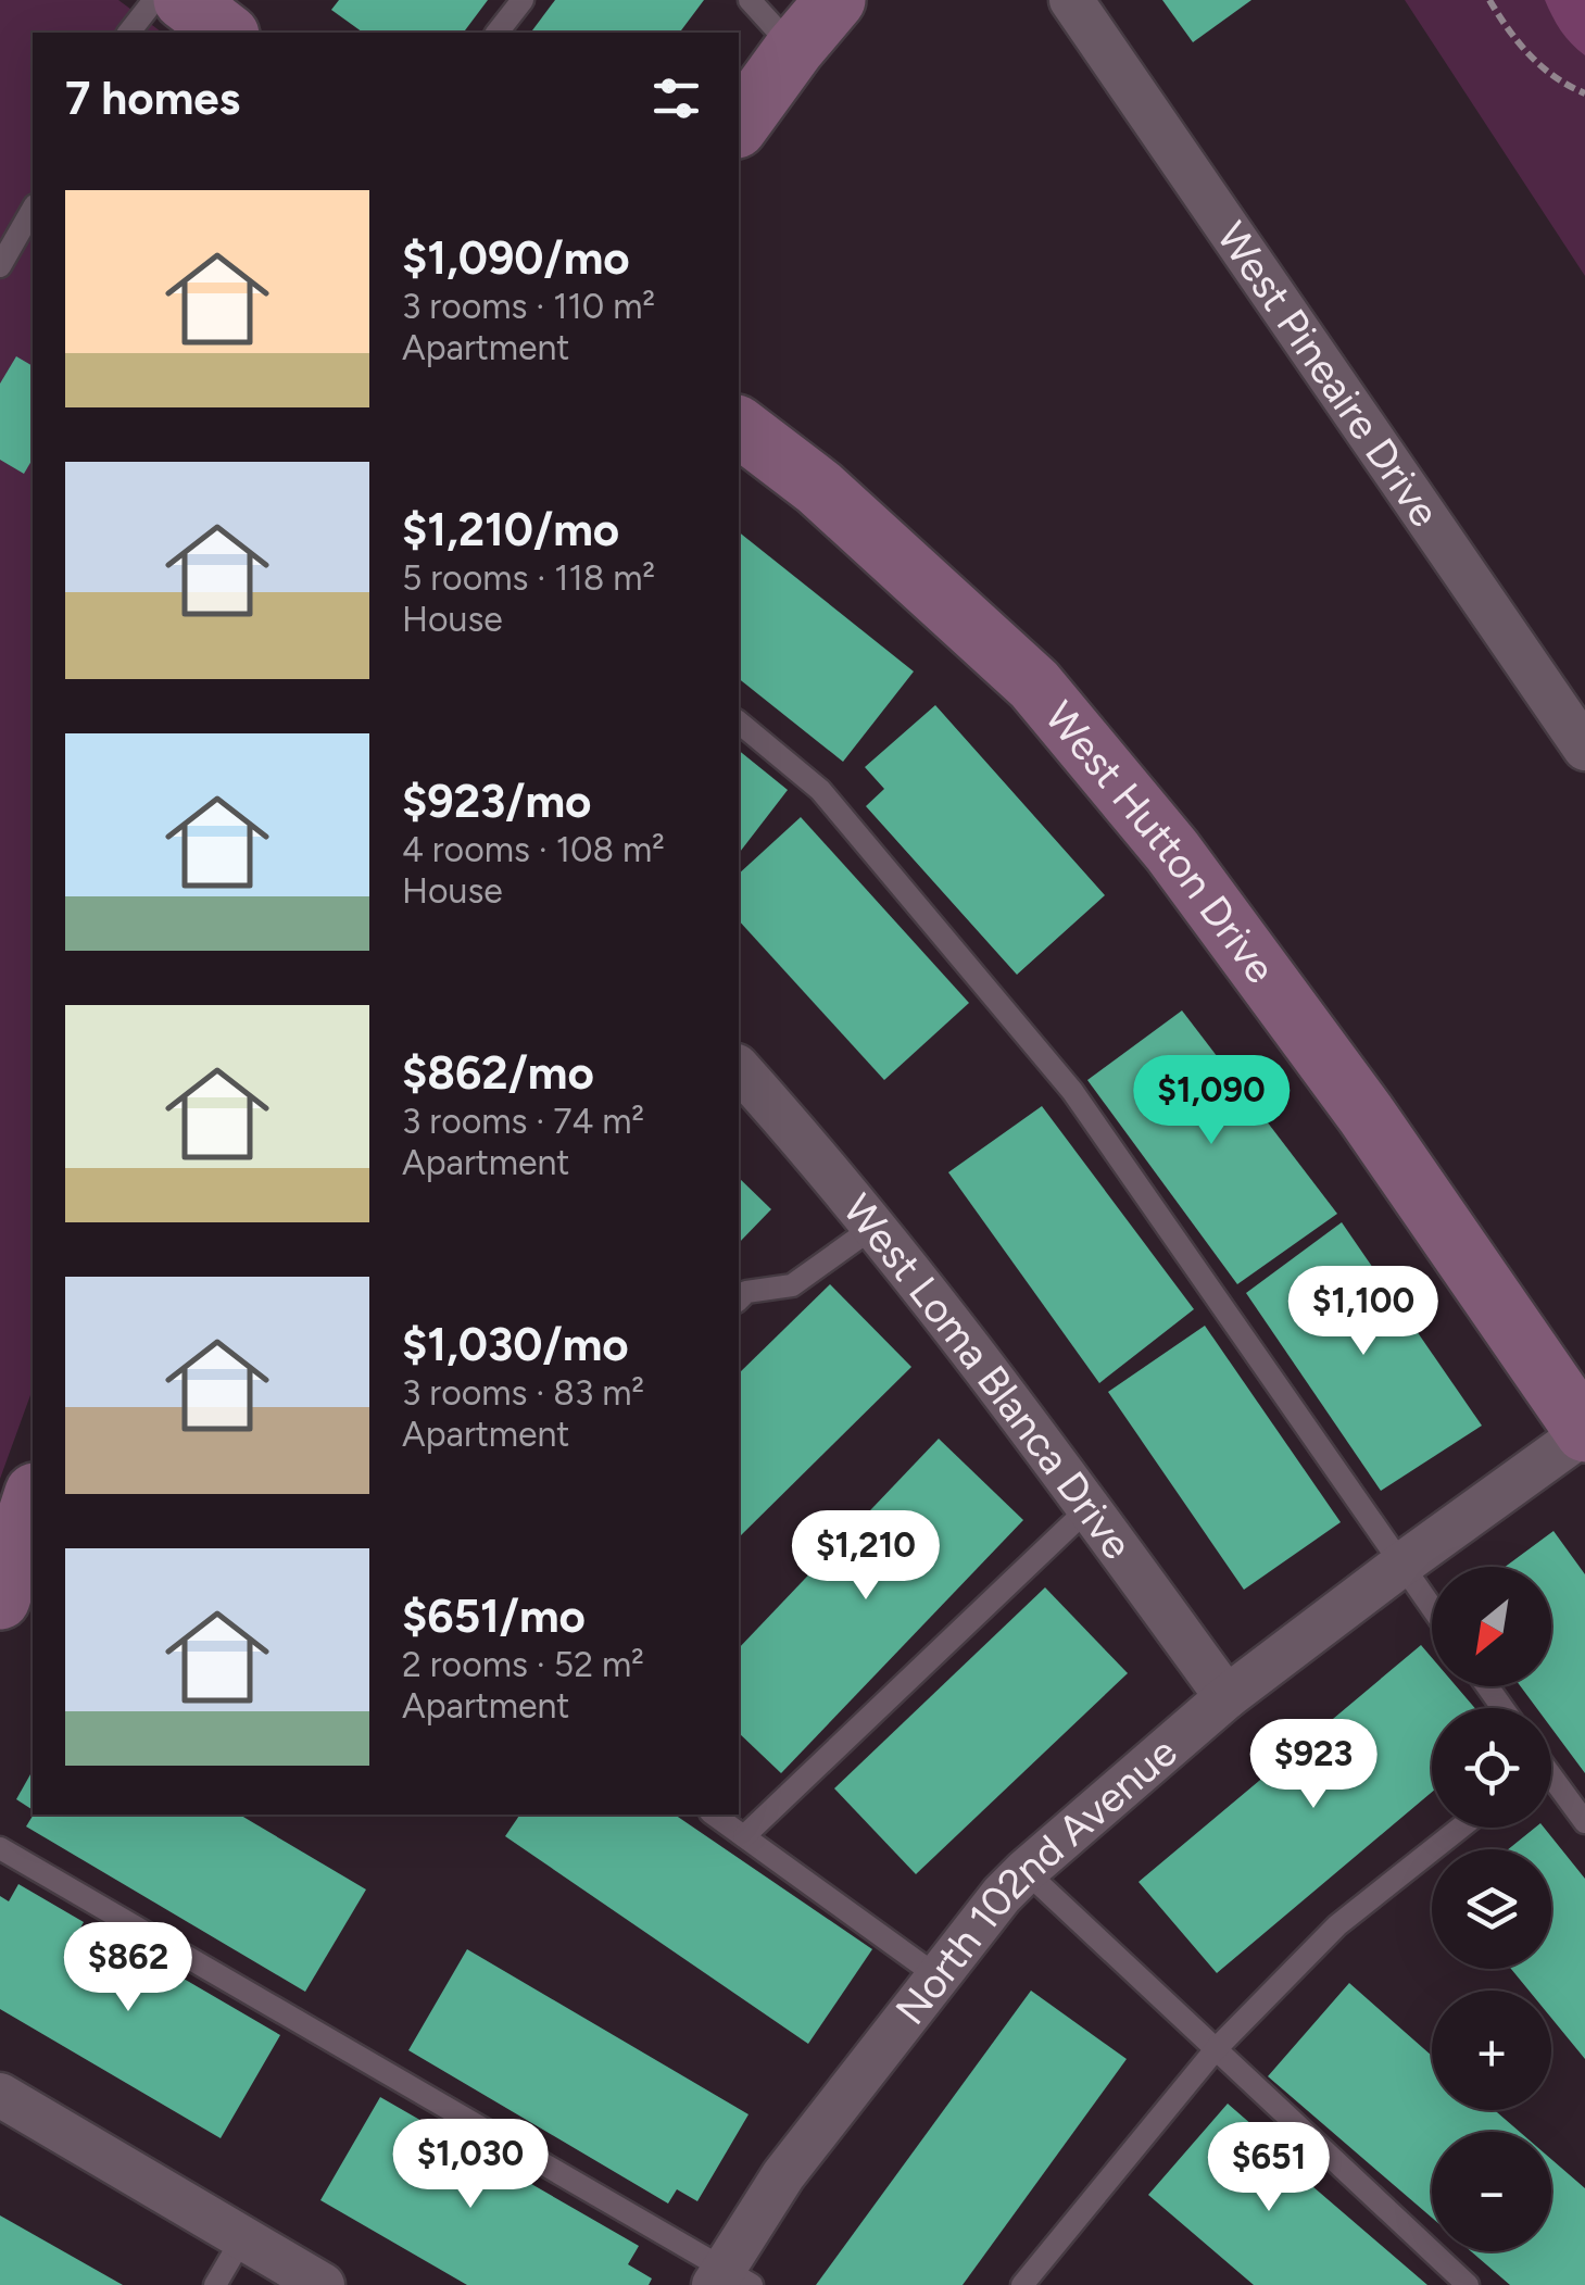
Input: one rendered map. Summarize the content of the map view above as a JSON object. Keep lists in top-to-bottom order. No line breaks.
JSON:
{"streets":{"street":["West Pineaire Drive","West Hutton Drive","West Loma Blanca Drive","North 102nd Avenue"]},"crossings":[["West Hutton Drive","North 102nd Avenue"],["West Loma Blanca Drive","North 102nd Avenue"]],"north":"bottom left","page":{"heading":"7 homes","list":[{"name":"$1,090/mo","note":"3 rooms · 110 m² · Apartment"},{"name":"$1,210/mo","note":"5 rooms · 118 m² · House"},{"name":"$923/mo","note":"4 rooms · 108 m² · House"},{"name":"$862/mo","note":"3 rooms · 74 m² · Apartment"},{"name":"$1,030/mo","note":"3 rooms · 83 m² · Apartment"},{"name":"$651/mo","note":"2 rooms · 52 m² · Apartment"}],"price":["$1,090","$1,100","$1,210","$923","$862","$1,030","$651"],"map_buttons":["+","−"]}}
